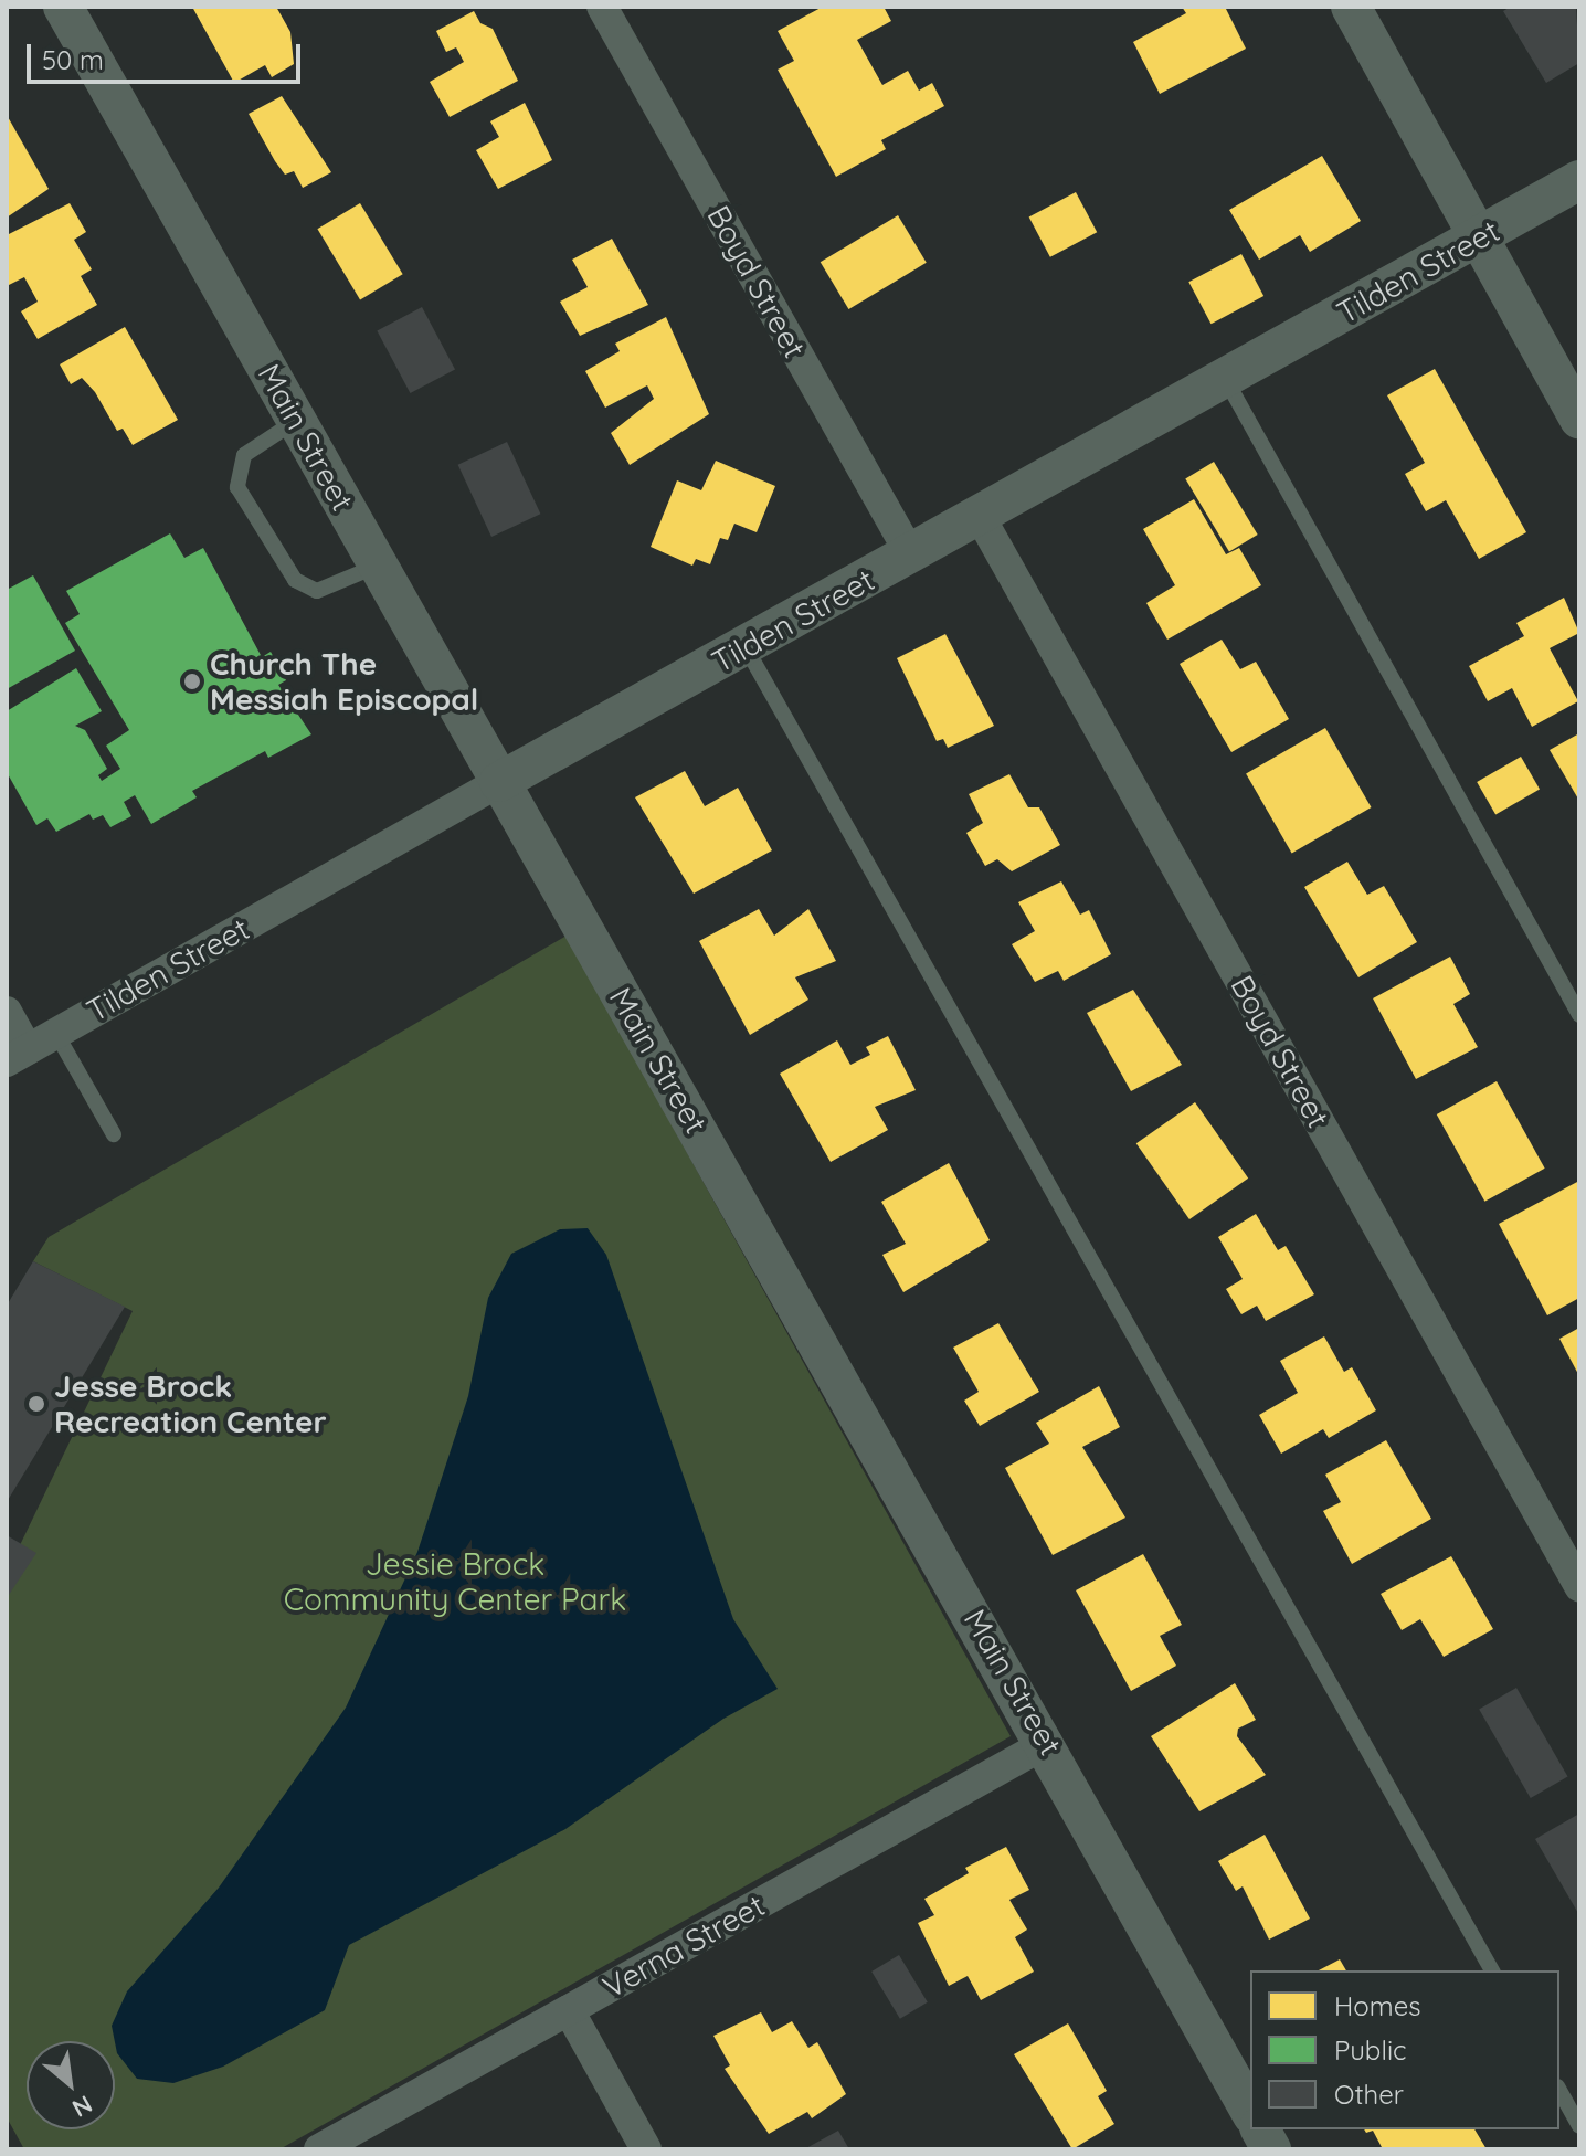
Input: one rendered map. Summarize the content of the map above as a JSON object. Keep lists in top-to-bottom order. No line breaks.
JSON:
{"streets":{"street":["Tilden Street","Boyd Street","Main Street","Verna Street"]},"crossings":[["Tilden Street","Boyd Street"],["Tilden Street","Main Street"],["Main Street","Verna Street"]],"parks":["Jessie Brock Community Center Park"],"places":["Church The Messiah Episcopal","Jesse Brock Recreation Center"],"legend":["Homes","Public","Other"],"scale_bar":"50 m","north":"bottom right"}
